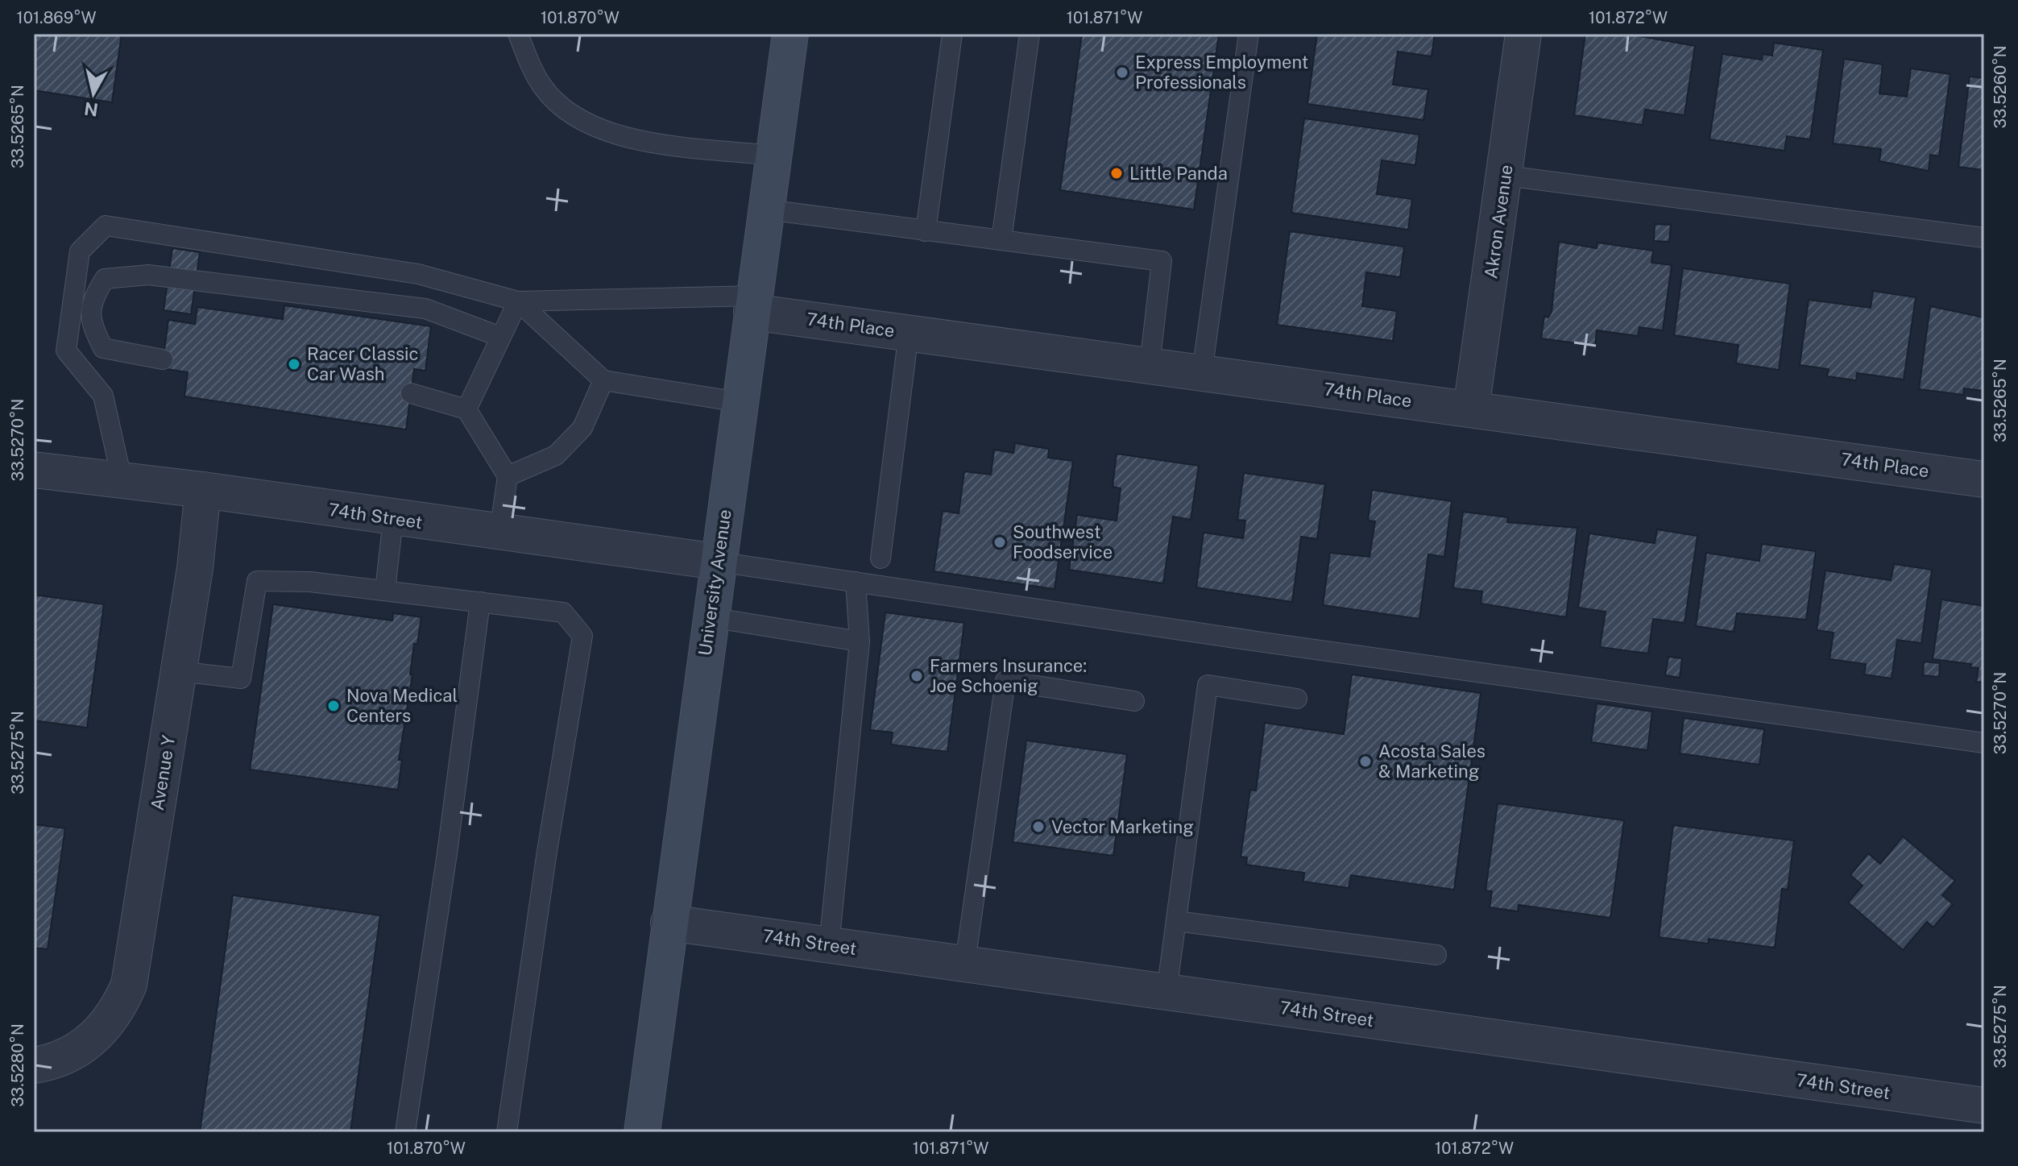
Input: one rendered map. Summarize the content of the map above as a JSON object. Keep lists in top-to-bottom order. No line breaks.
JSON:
{"streets":{"main road":["University Avenue"],"street":["Akron Avenue","74th Place","74th Street","Avenue Y"]},"crossings":[["Akron Avenue","74th Place"],["74th Place","University Avenue"],["74th Street","University Avenue"],["74th Street","Avenue Y"]],"places":["Express Employment Professionals","Little Panda","Racer Classic Car Wash","Southwest Foodservice","Farmers Insurance: Joe Schoenig","Nova Medical Centers","Acosta Sales & Marketing","Vector Marketing"],"north":"bottom","coordinates":["101.869°W","101.870°W","101.871°W","101.872°W","33.5260°N","33.5265°N","33.5270°N","33.5275°N","33.5280°N"]}
